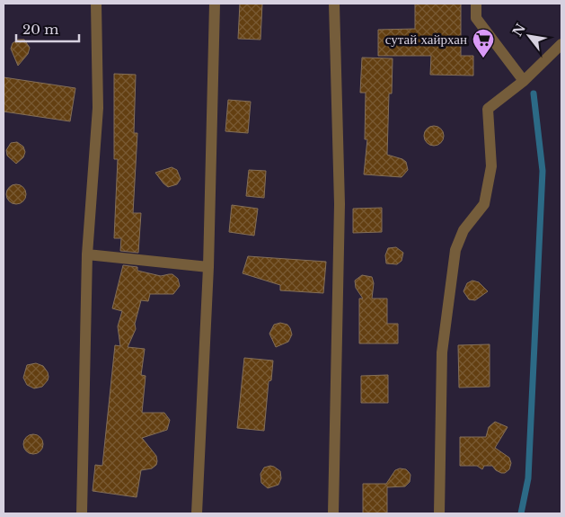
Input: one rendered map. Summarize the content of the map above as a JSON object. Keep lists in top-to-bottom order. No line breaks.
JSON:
{"places":{"supermarket":["сутай хайрхан"]},"scale_bar":"20 m","north":"top left"}
